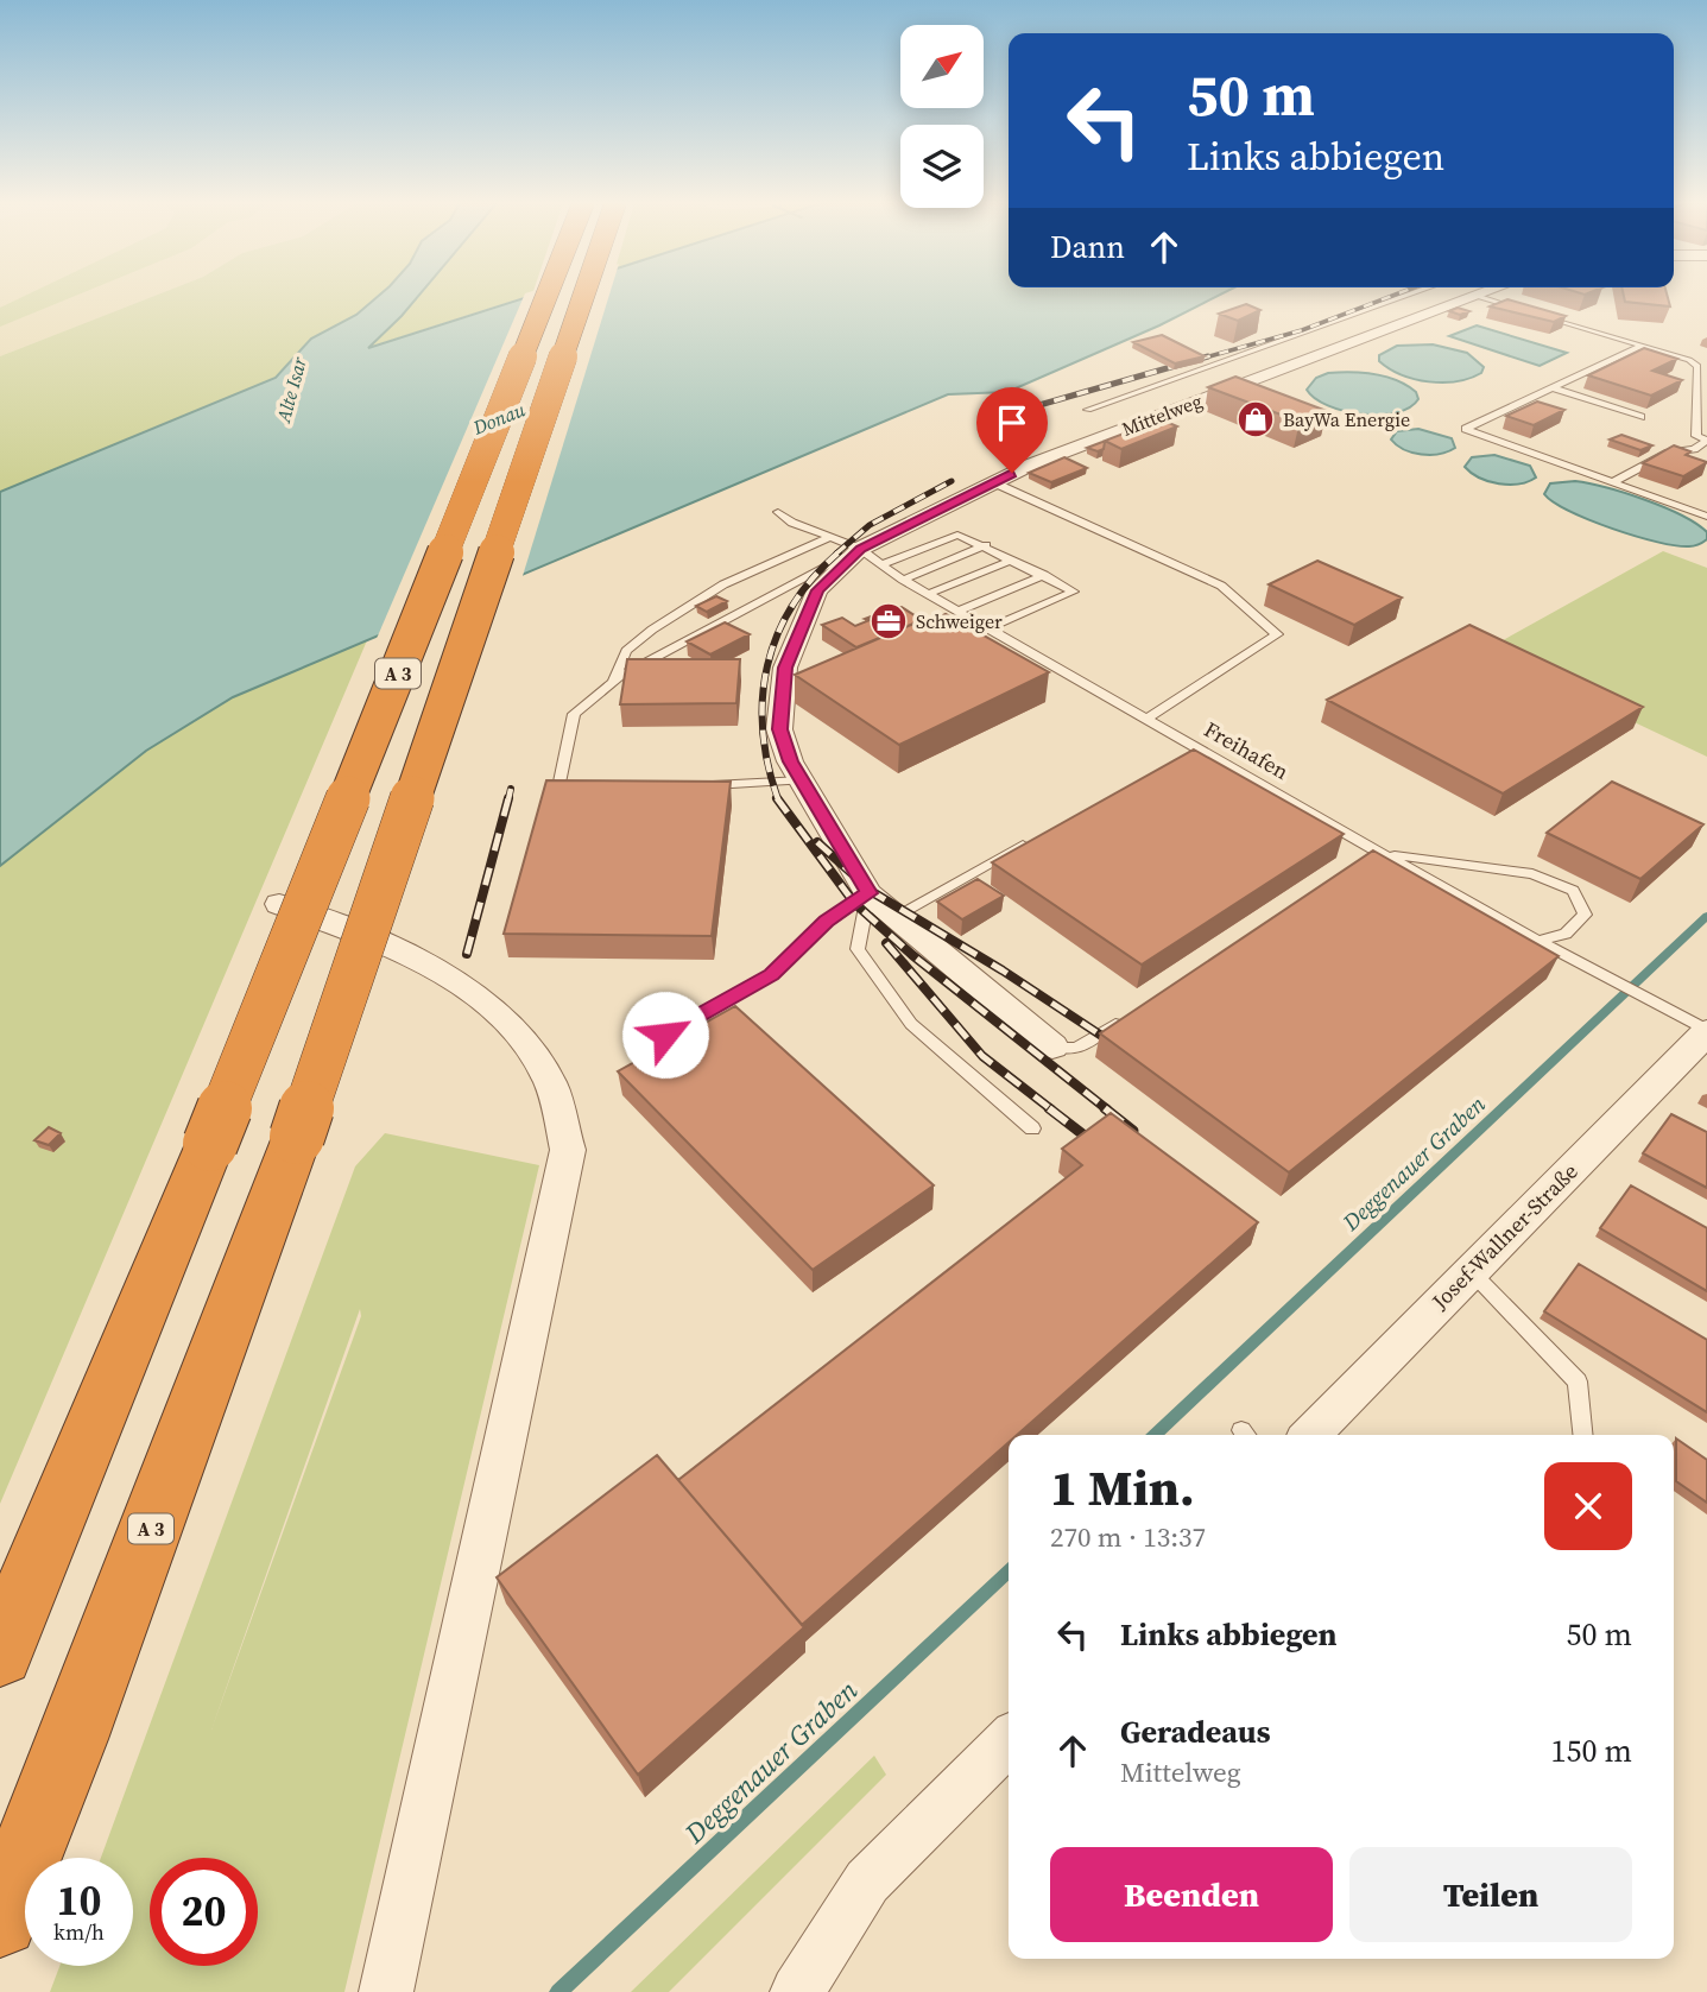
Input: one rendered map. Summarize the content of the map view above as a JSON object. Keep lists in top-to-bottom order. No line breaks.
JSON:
{"streets":{"highway":["A 3"],"street":["Mittelweg","Josef-Wallner-Straße"],"lane":["Freihafen"]},"crossings":[["Mittelweg","Freihafen"],["Freihafen","Josef-Wallner-Straße"]],"water":["Alte Isar","Donau","Deggenauer Graben"],"places":{"shop":["BayWa Energie"],"office":["Schweiger"]},"north":"top right","page":{"turn":["50 m","Links abbiegen"],"then":"Dann","heading":["1 Min.","270 m · 13:37"],"list":[{"name":"Links abbiegen","value":"50 m"},{"name":"Geradeaus","note":"Mittelweg","value":"150 m"}],"buttons":["Beenden","Teilen"],"speed":"10 km/h","limit":"20"}}
